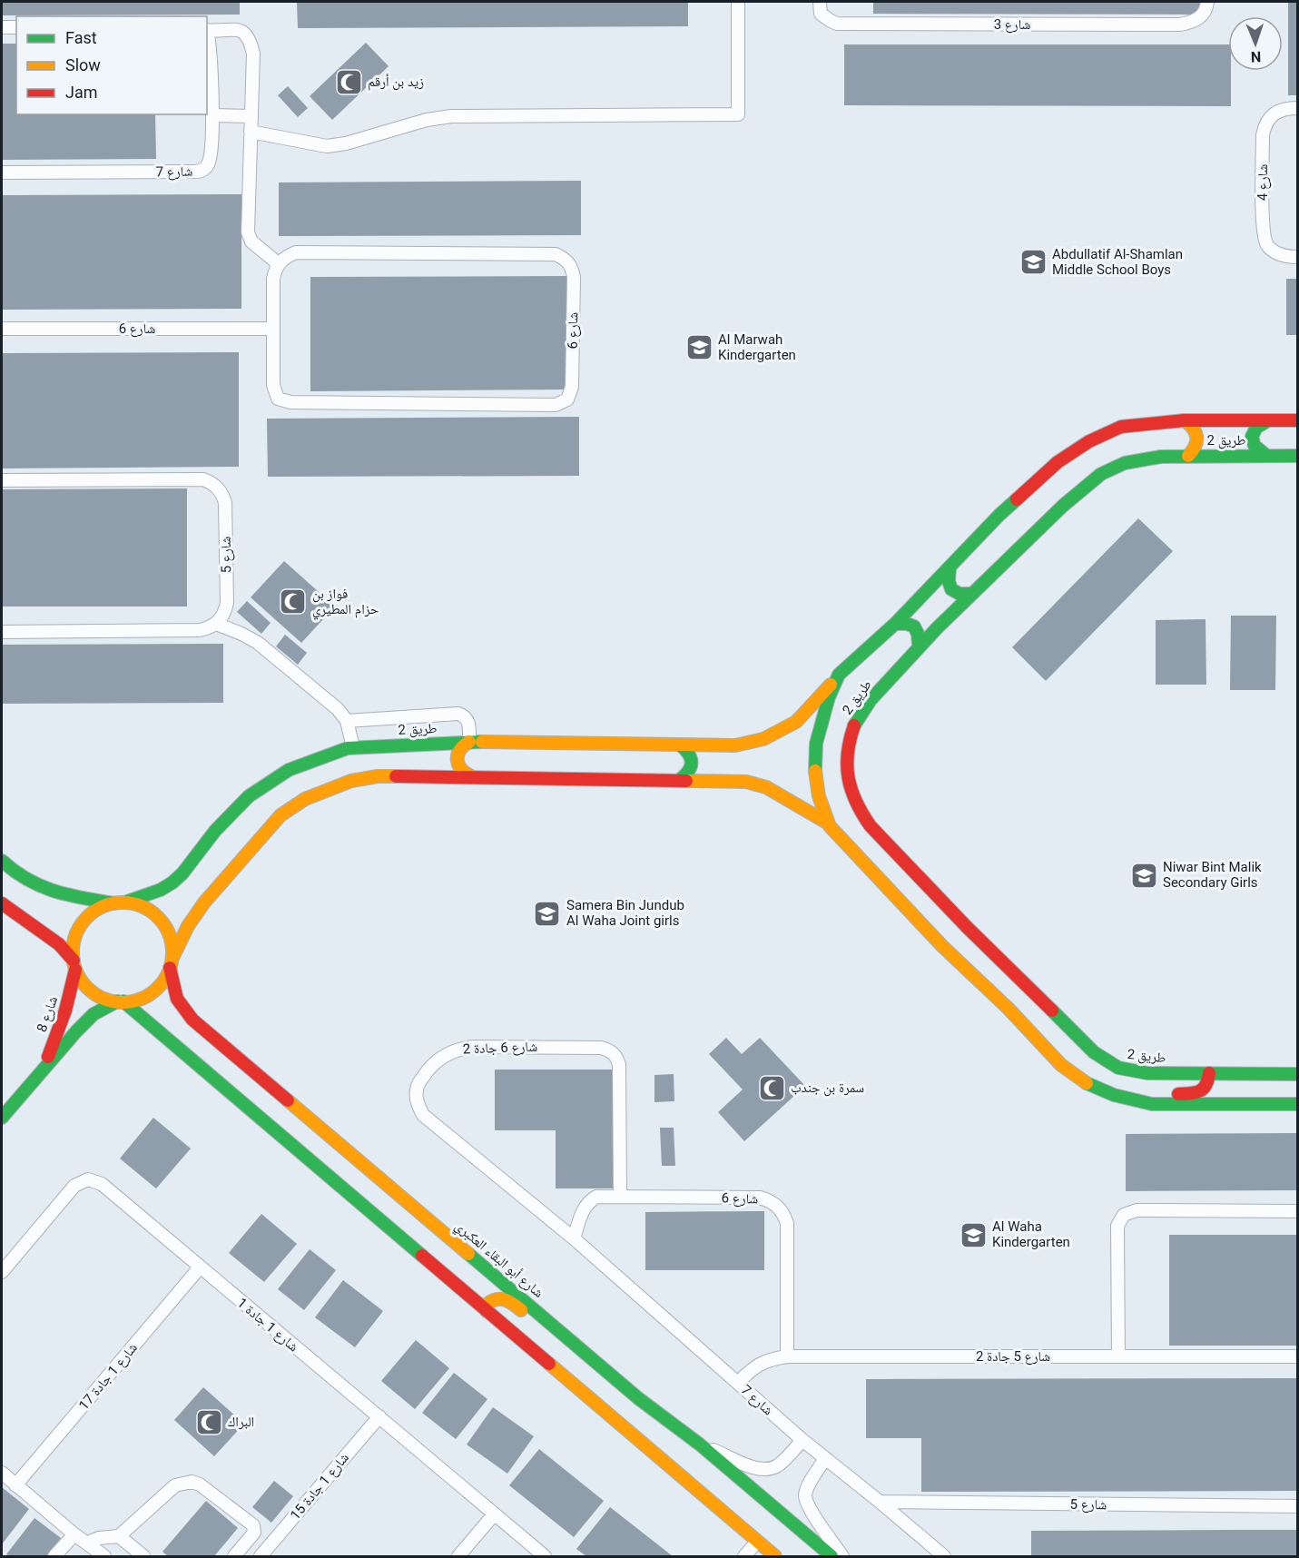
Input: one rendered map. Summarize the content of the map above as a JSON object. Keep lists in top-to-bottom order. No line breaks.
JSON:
{"streets":{"street":["شارع 3","شارع 7","شارع 4","شارع 6","طريق 2","شارع 5","شارع 8","شارع 6 جادة 2","شارع أبو البقاء العكبري","شارع 1 جادة 1","شارع 5 جادة 2","شارع 1 جادة 17","شارع 1 جادة 15"]},"crossings":[["شارع 7","شارع 6"],["شارع 7","شارع 5"],["شارع 7","شارع 6 جادة 2"],["شارع 7","شارع 5 جادة 2"],["شارع 6","شارع 6 جادة 2"],["شارع 6","شارع 5 جادة 2"],["طريق 2","شارع 8"],["طريق 2","شارع أبو البقاء العكبري"],["شارع 8","شارع أبو البقاء العكبري"],["شارع 1 جادة 1","شارع 1 جادة 17"],["شارع 1 جادة 1","شارع 1 جادة 15"]],"places":{"mosque":["زيد بن أرقم","فواز بن حزام المطيري","سمرة بن جندب","البراك"],"school or university":["Abdullatif Al-Shamlan Middle School Boys","Al Marwah Kindergarten","Niwar Bint Malik Secondary Girls","Samera Bin Jundub Al Waha Joint girls","Al Waha Kindergarten"]},"legend":["Fast","Slow","Jam"],"north":"bottom"}
